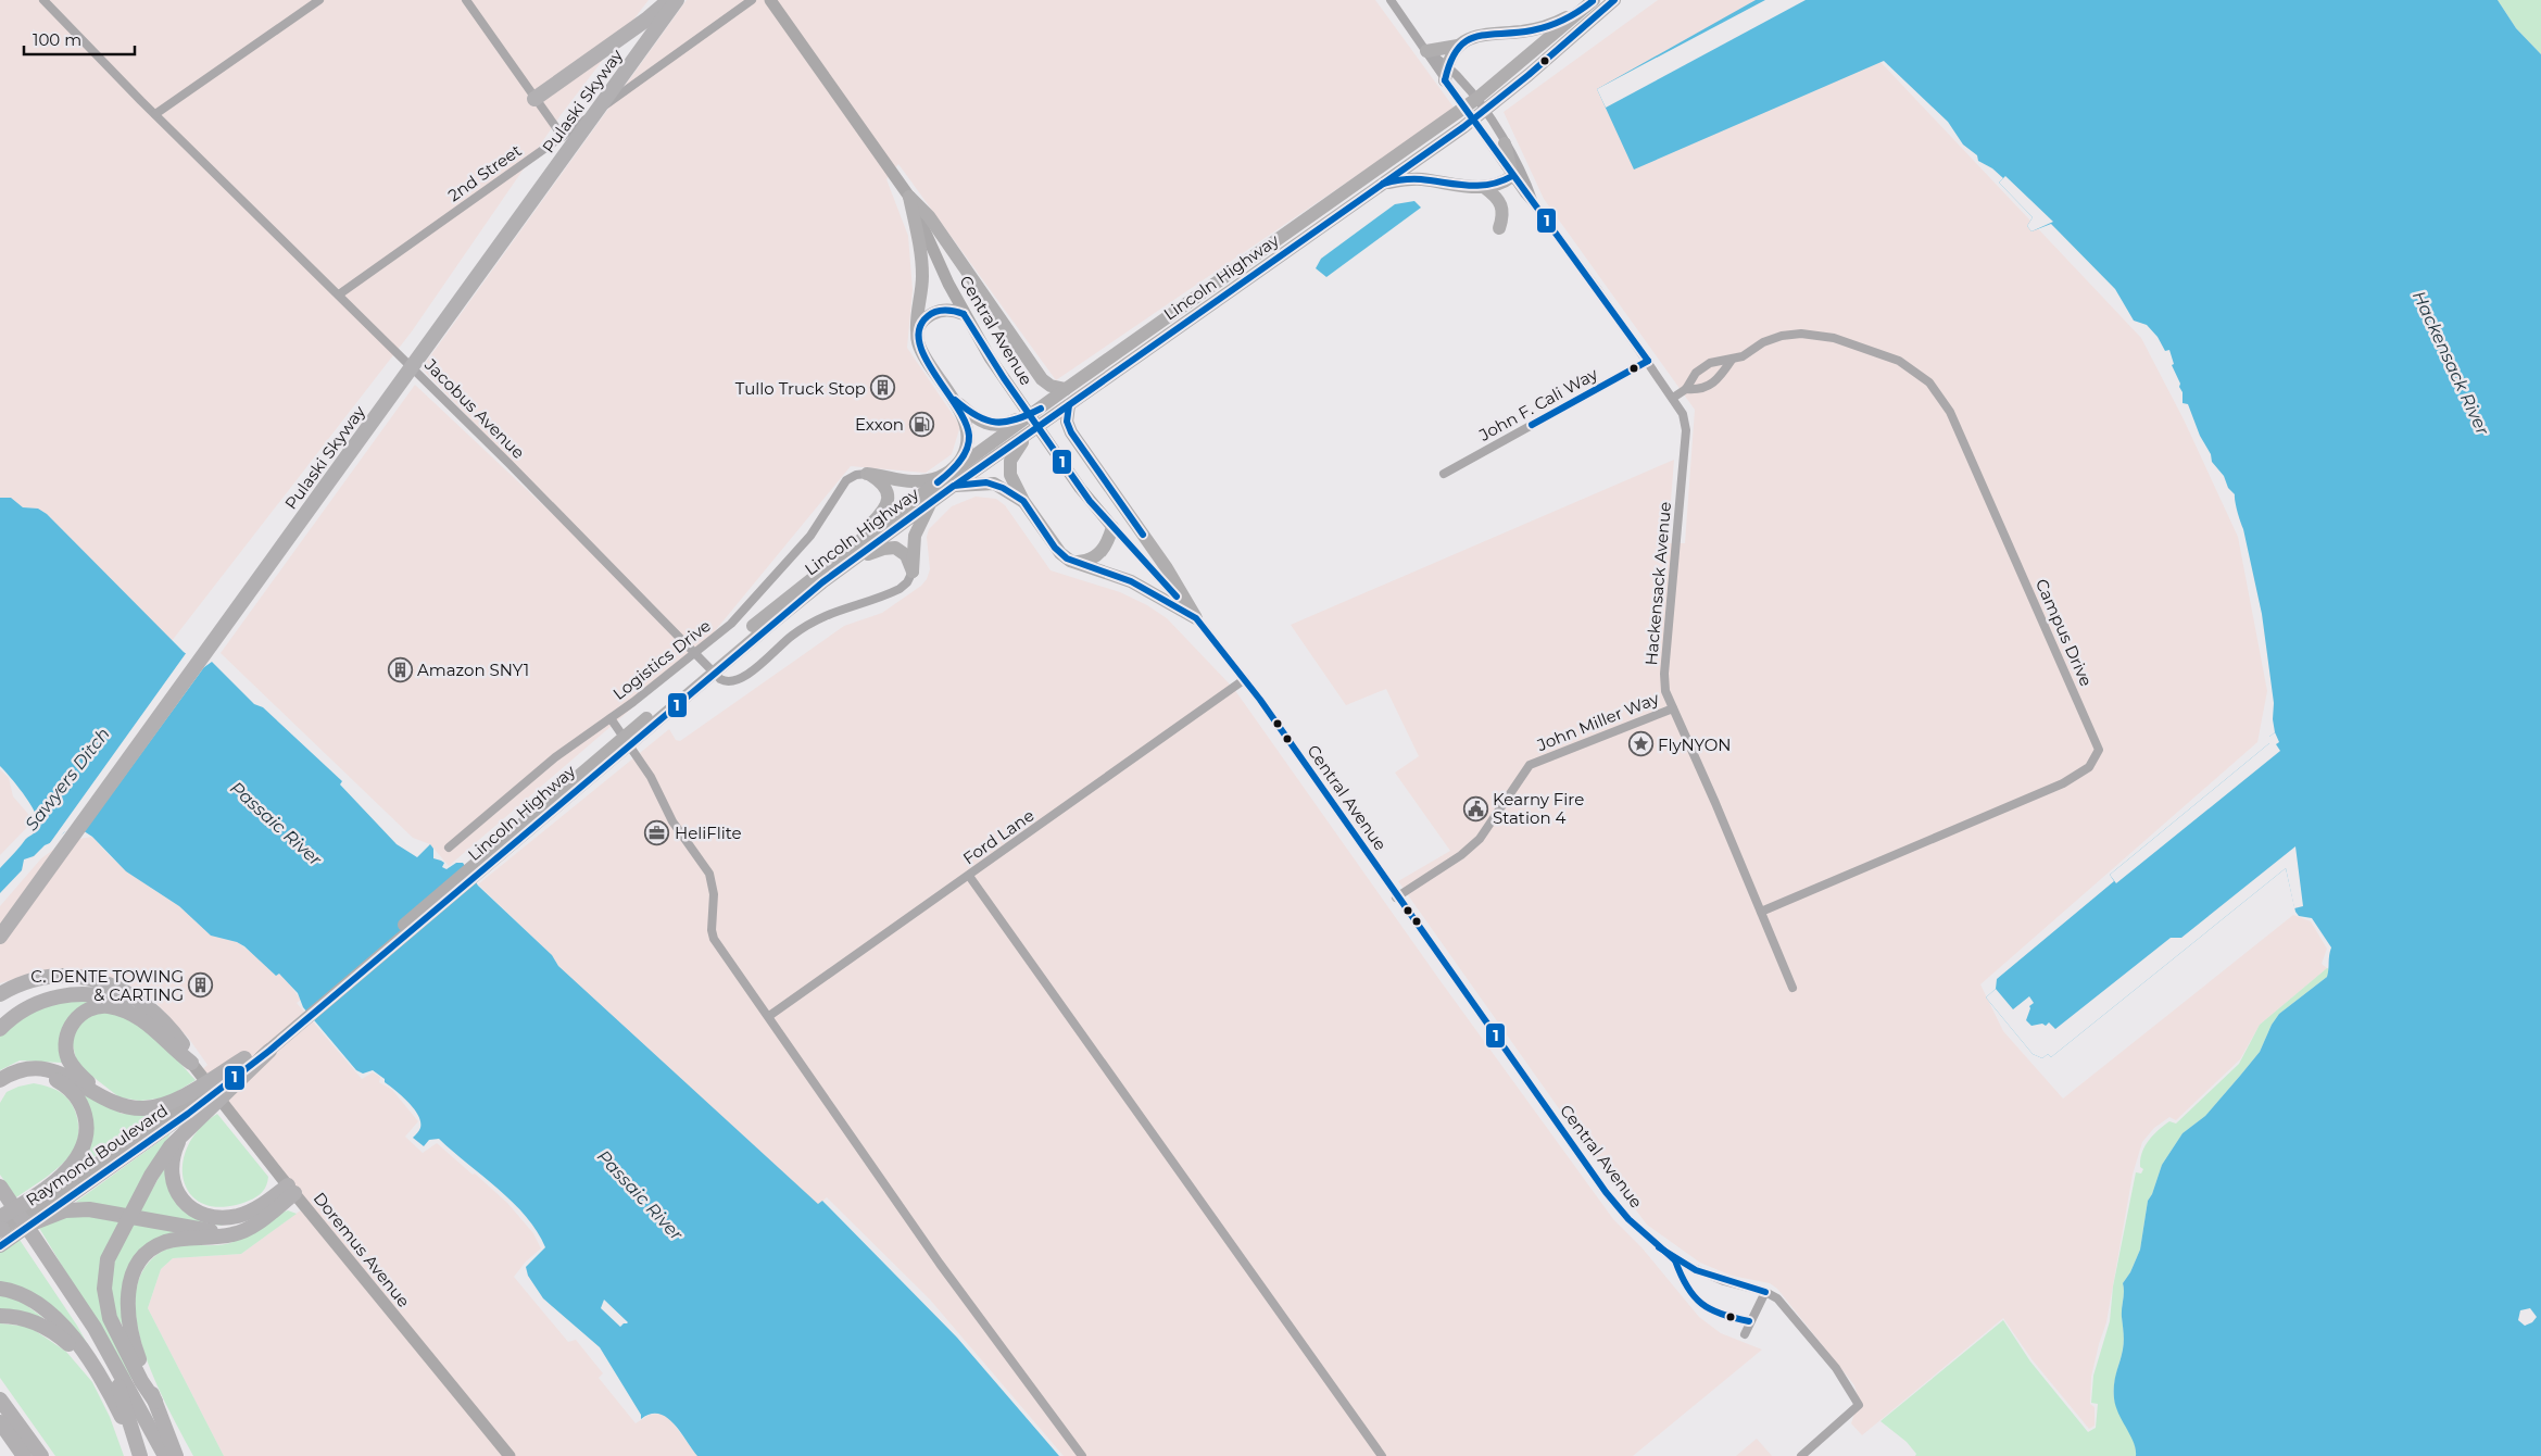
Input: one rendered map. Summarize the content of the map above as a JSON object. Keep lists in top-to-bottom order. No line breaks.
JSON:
{"streets":{"highway":["Pulaski Skyway","Lincoln Highway","Raymond Boulevard"],"main road":["Central Avenue","Doremus Avenue"],"street":["2nd Street","John F. Cali Way","Jacobus Avenue","Hackensack Avenue","Campus Drive","Logistics Drive","John Miller Way","Ford Lane"]},"crossings":[["2nd Street","Jacobus Avenue"],["Lincoln Highway","Hackensack Avenue"],["Central Avenue","John Miller Way"],["Central Avenue","Ford Lane"],["John F. Cali Way","Hackensack Avenue"],["Jacobus Avenue","Logistics Drive"],["Hackensack Avenue","Campus Drive"],["Hackensack Avenue","John Miller Way"]],"water":["Hackensack River","Sawyers Ditch","Passaic River"],"places":{"building":["Tullo Truck Stop","Amazon SNY1","C. DENTE TOWING & CARTING"],"fuel station":["Exxon"],"place":["FlyNYON"],"public building":["Kearny Fire Station 4"],"office":["HeliFlite"]},"lines":["transit line 1"],"scale_bar":"100 m"}
